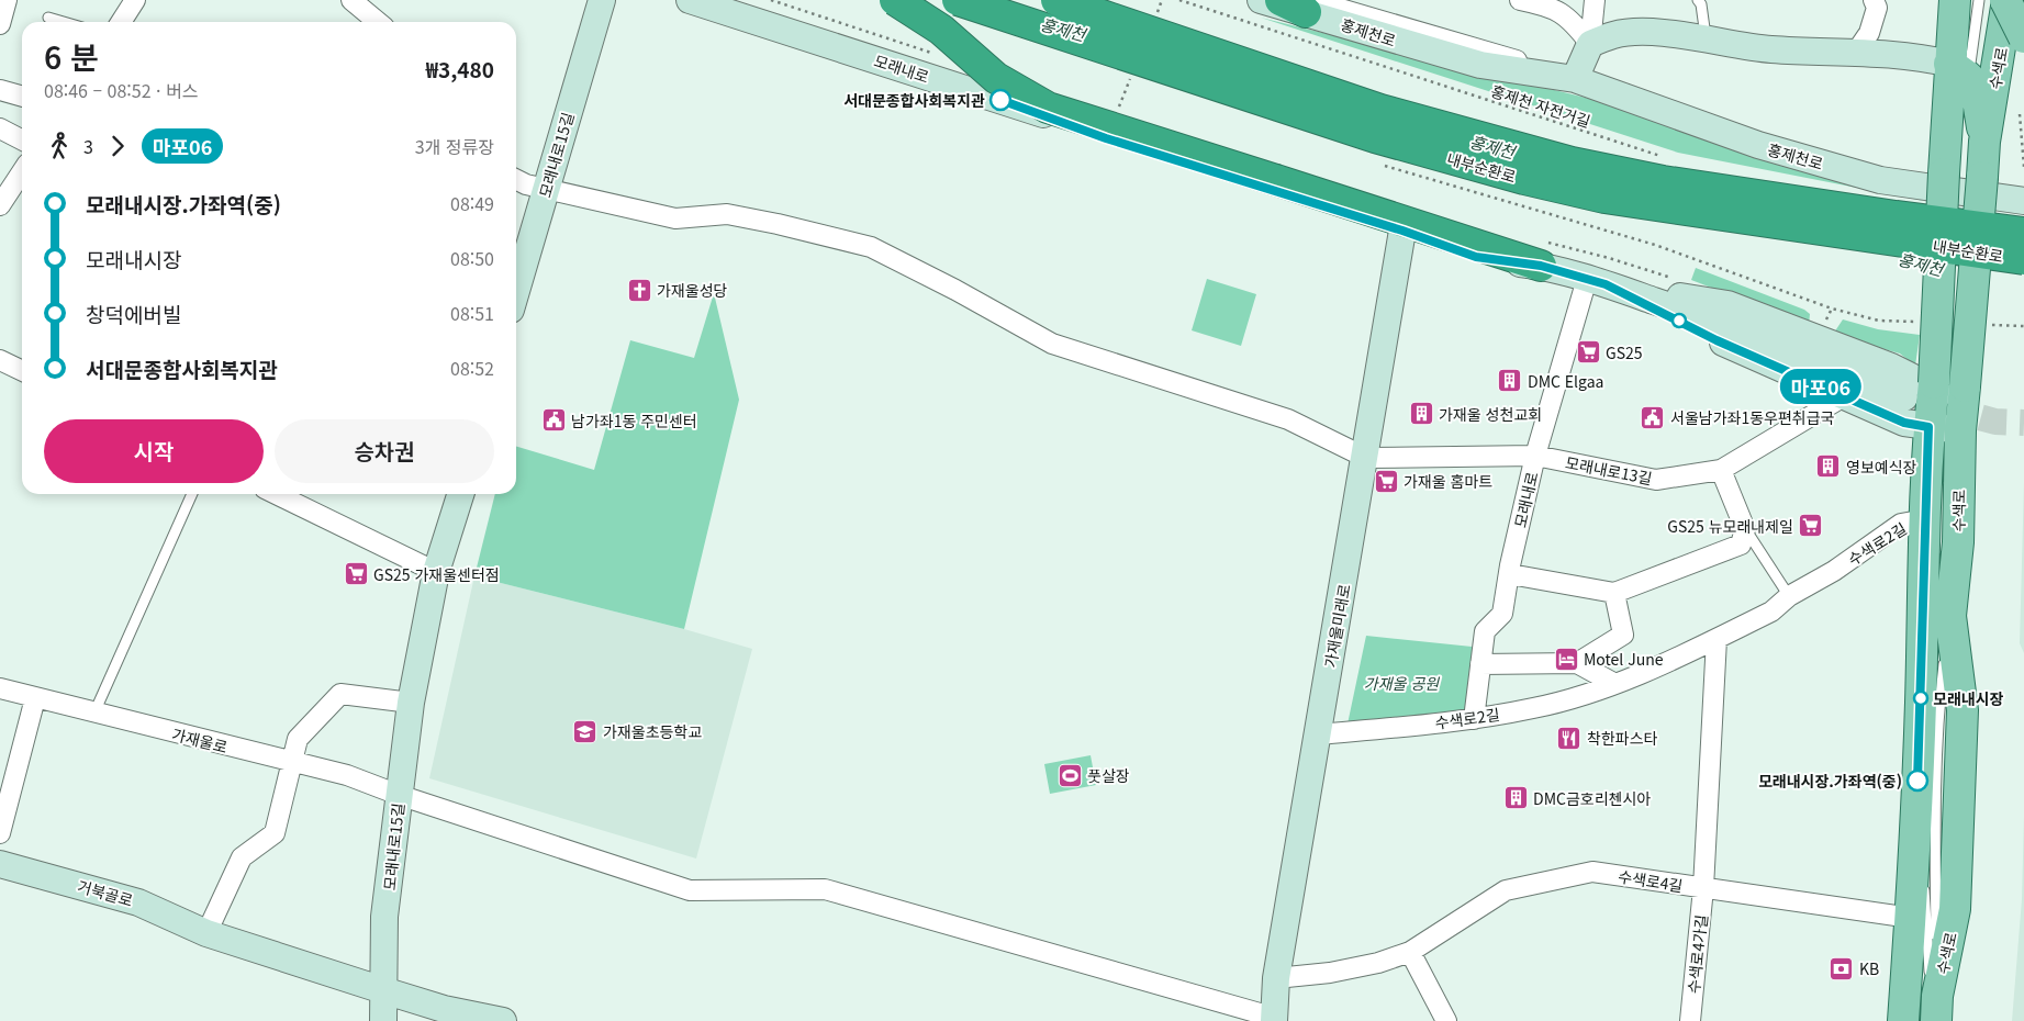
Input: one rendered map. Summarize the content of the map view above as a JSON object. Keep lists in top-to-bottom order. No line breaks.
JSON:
{"streets":{"highway":["내부순환로"],"main road":["홍제천로","모래내로","수색로","모래내로15길","가재울미래로","거북골로"],"street":["모래내로13길","수색로2길","가재울로","수색로4길","수색로4가길"],"path":["홍제천 자전거길"]},"crossings":[["모래내로","모래내로13길"],["모래내로","수색로2길"],["모래내로","가재울미래로"],["수색로","수색로2길"],["수색로","수색로4길"],["모래내로15길","가재울로"],["모래내로15길","거북골로"],["모래내로13길","가재울미래로"],["수색로2길","가재울미래로"],["가재울미래로","가재울로"],["가재울미래로","수색로4길"],["수색로4길","수색로4가길"]],"water":["홍제천"],"parks":["가재울 공원"],"places":{"other":["서대문종합사회복지관","모래내시장","모래내시장.가좌역(중)"],"church":["가재울성당"],"supermarket":["GS25","가재울 홈마트","GS25 뉴모래내제일","GS25 가재울센터점"],"building":["DMC Elgaa","가재울 성천교회","영보예식장","DMC금호리첸시아"],"public building":["서울남가좌1동우편취급국","남가좌1동 주민센터"],"hotel":["Motel June"],"school or university":["가재울초등학교"],"restaurant":["착한파스타"],"sports":["풋살장"],"bank":["KB"]},"lines":["bus line 마포06"],"page":{"on_map":"마포06","heading":["6 분","08:46 – 08:52 · 버스","₩3,480"],"legs":["3","마포06","3개 정류장"],"list":[{"name":"모래내시장.가좌역(중)","value":"08:49"},{"name":"모래내시장","value":"08:50"},{"name":"창덕에버빌","value":"08:51"},{"name":"서대문종합사회복지관","value":"08:52"}],"buttons":["시작","승차권"]}}
